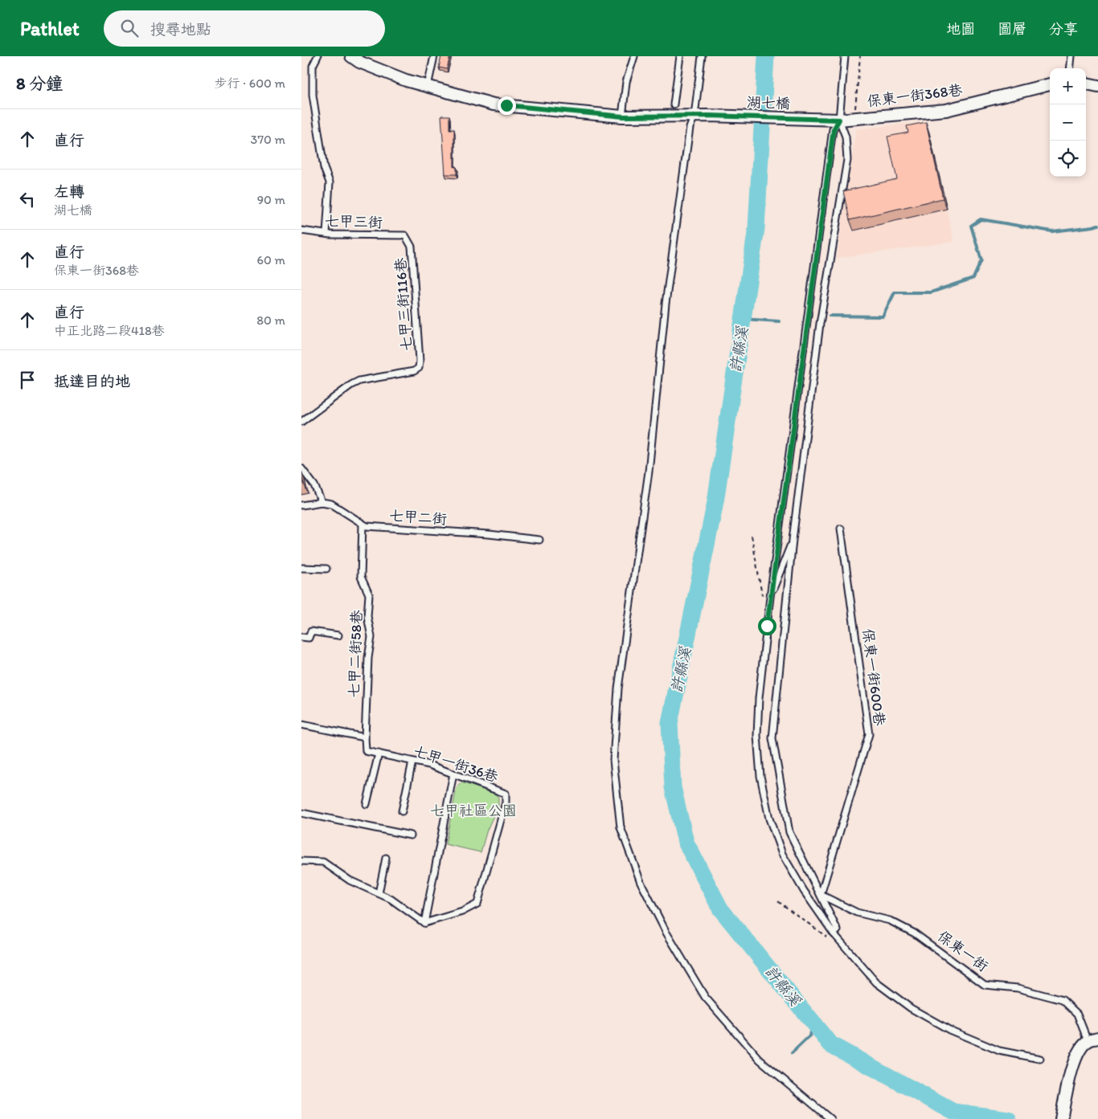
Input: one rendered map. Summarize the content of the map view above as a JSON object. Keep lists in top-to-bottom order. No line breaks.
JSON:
{"streets":{"street":["保東一街368巷","湖七橋"],"lane":["七甲三街","七甲三街116巷","七甲二街","七甲二街58巷","保東一街600巷","七甲一街36巷","保東一街"]},"crossings":[["保東一街368巷","湖七橋"],["七甲三街","七甲三街116巷"],["七甲二街","七甲二街58巷"],["七甲二街58巷","七甲一街36巷"],["保東一街600巷","保東一街"]],"water":["許縣溪"],"parks":["七甲社區公園"],"page":{"header":"Pathlet","search":"搜尋地點","nav":["地圖","圖層","分享"],"heading":["8 分鐘","步行 · 600 m"],"map_buttons":["+","−"],"list":[["直行","370 m"],["左轉","湖七橋","90 m"],["直行","保東一街368巷","60 m"],["直行","中正北路二段418巷","80 m"],"抵達目的地"]}}
